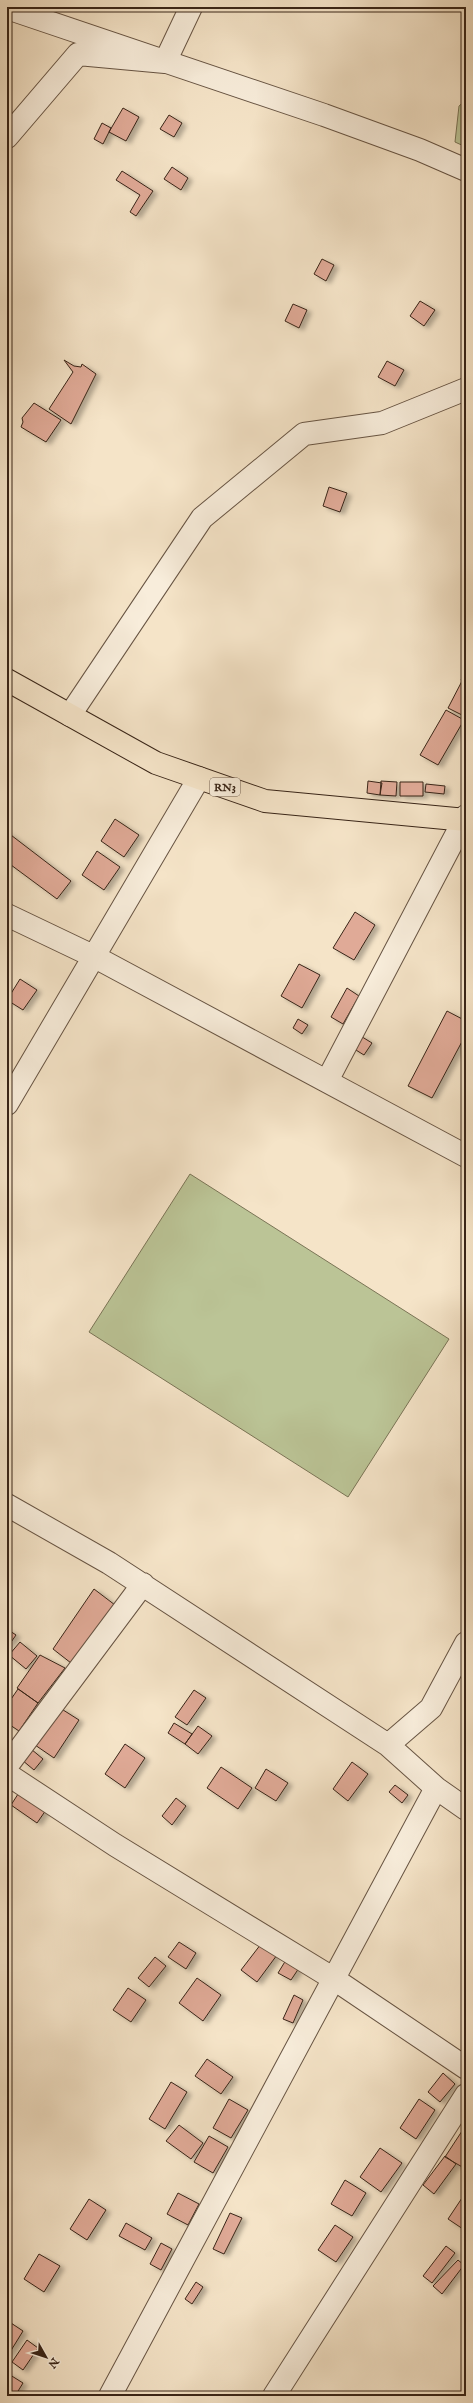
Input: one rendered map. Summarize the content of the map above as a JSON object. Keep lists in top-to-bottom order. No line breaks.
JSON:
{"streets":{"highway":["RN3"]},"north":"bottom right"}
